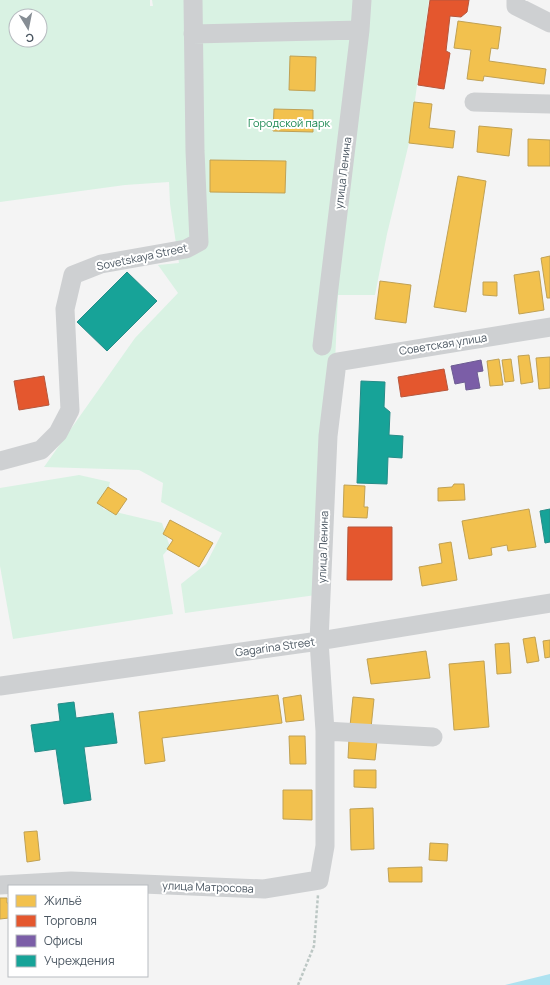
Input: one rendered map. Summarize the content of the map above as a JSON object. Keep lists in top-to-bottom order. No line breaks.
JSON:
{"streets":{"street":["улица Ленина","Sovetskaya Street","Советская улица","Gagarina Street","улица Матросова"]},"crossings":[["улица Ленина","Советская улица"],["улица Ленина","Gagarina Street"],["улица Ленина","улица Матросова"]],"parks":["Городской парк"],"legend":["Жильё","Торговля","Офисы","Учреждения"],"north":"bottom"}
